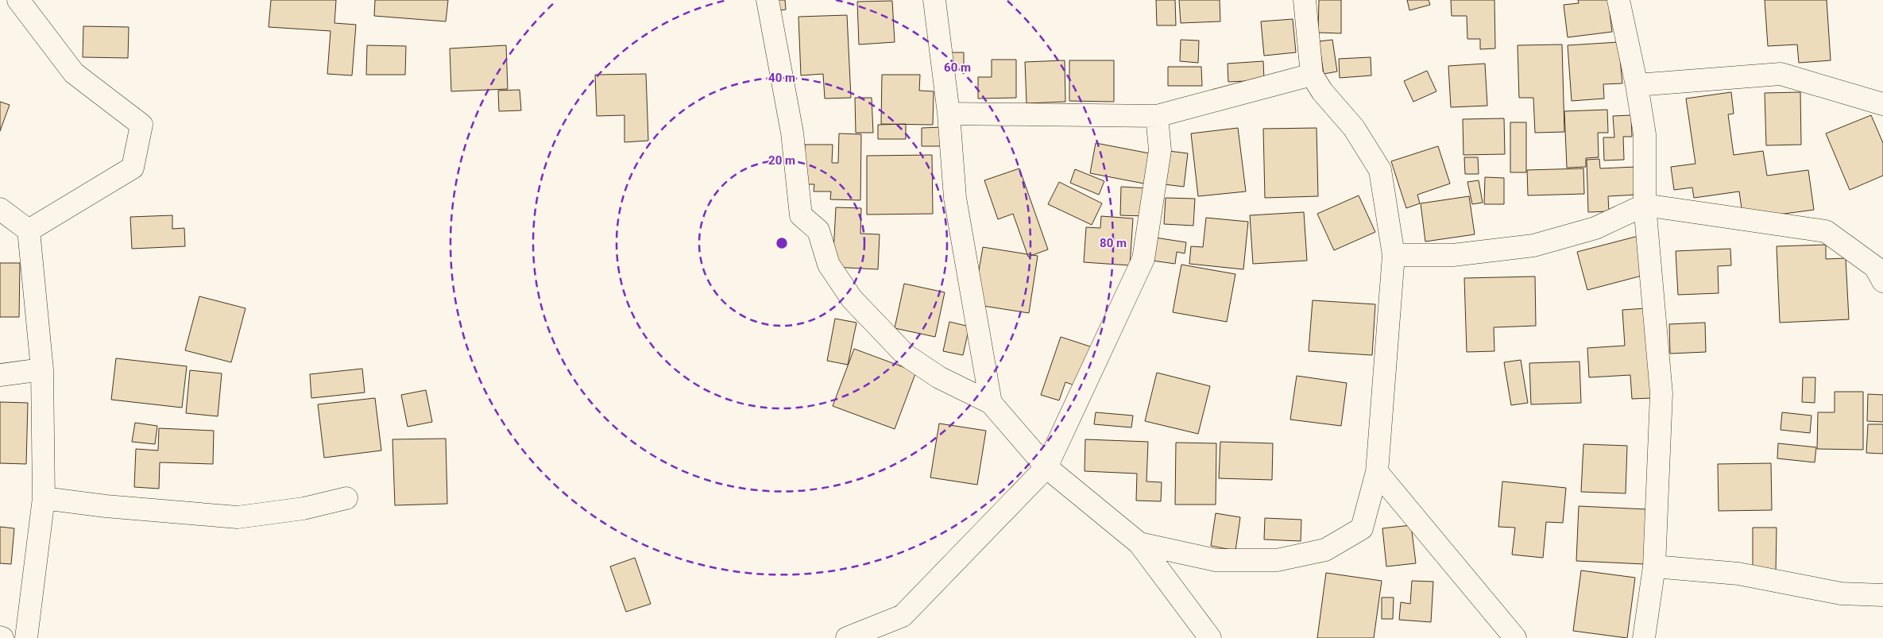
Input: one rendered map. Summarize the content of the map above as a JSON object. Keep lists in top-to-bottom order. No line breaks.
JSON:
{"rings":["60 m","40 m","20 m","80 m"]}
